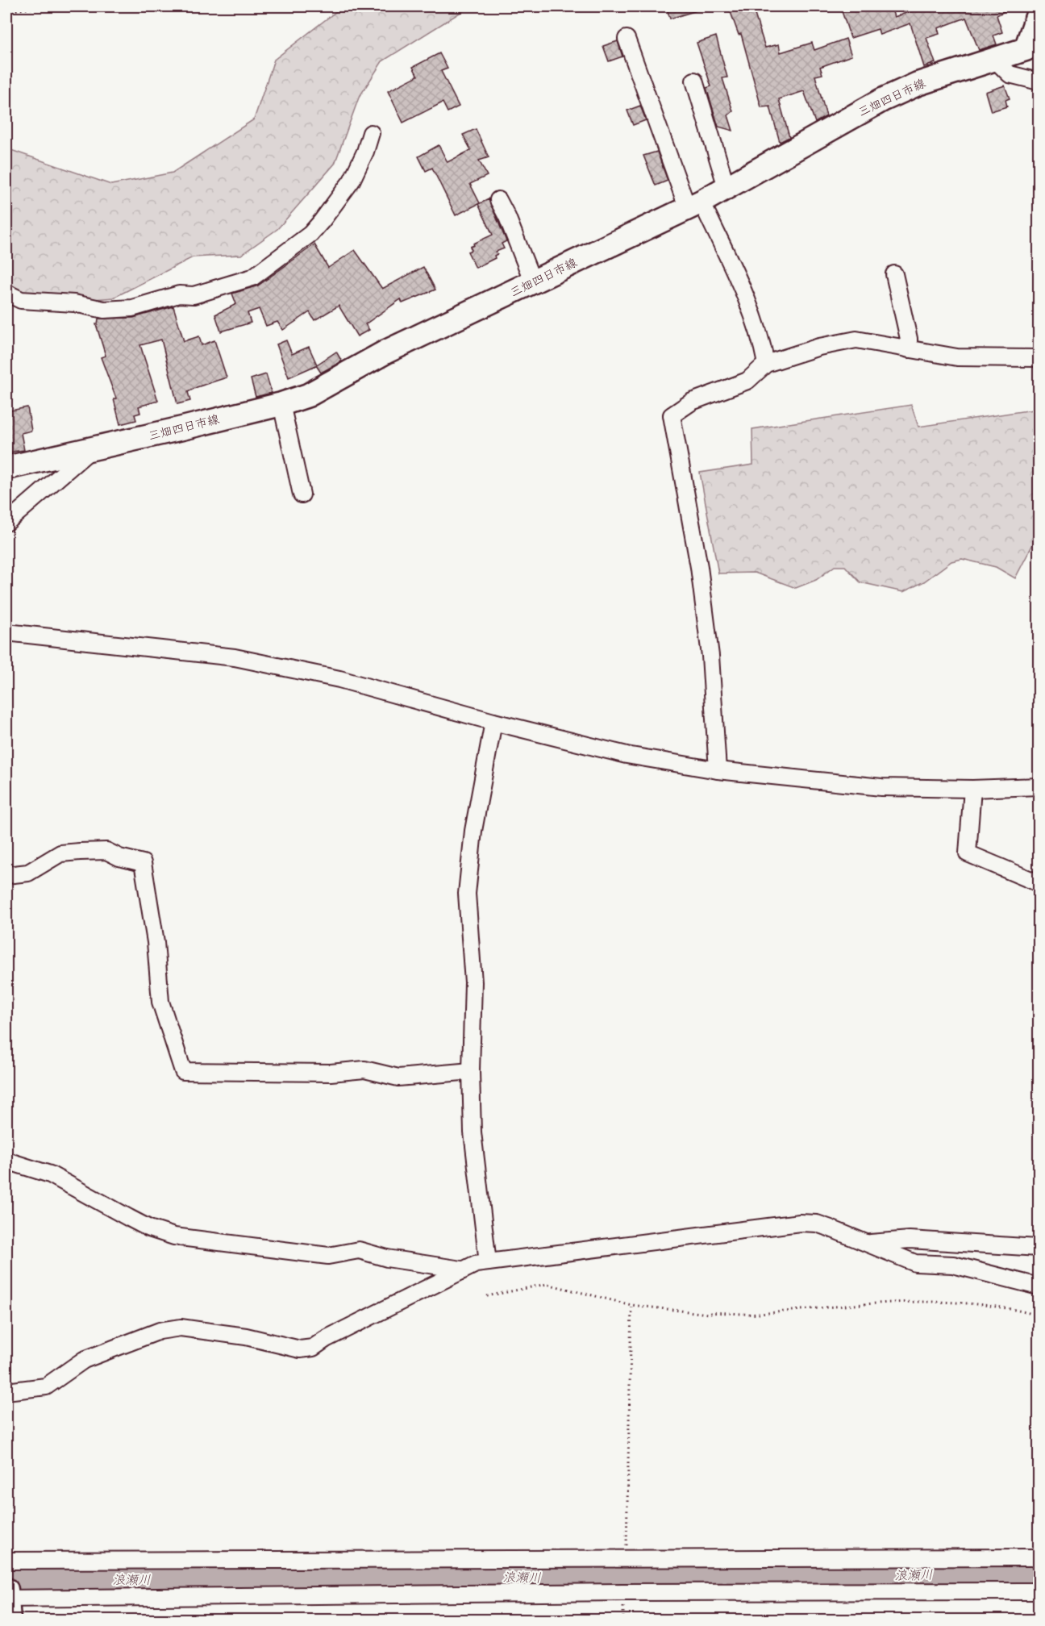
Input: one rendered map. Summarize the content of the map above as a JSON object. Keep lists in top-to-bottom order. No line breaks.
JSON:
{"streets":{"main road":["三畑四日市線"]},"water":["浪瀬川"]}
